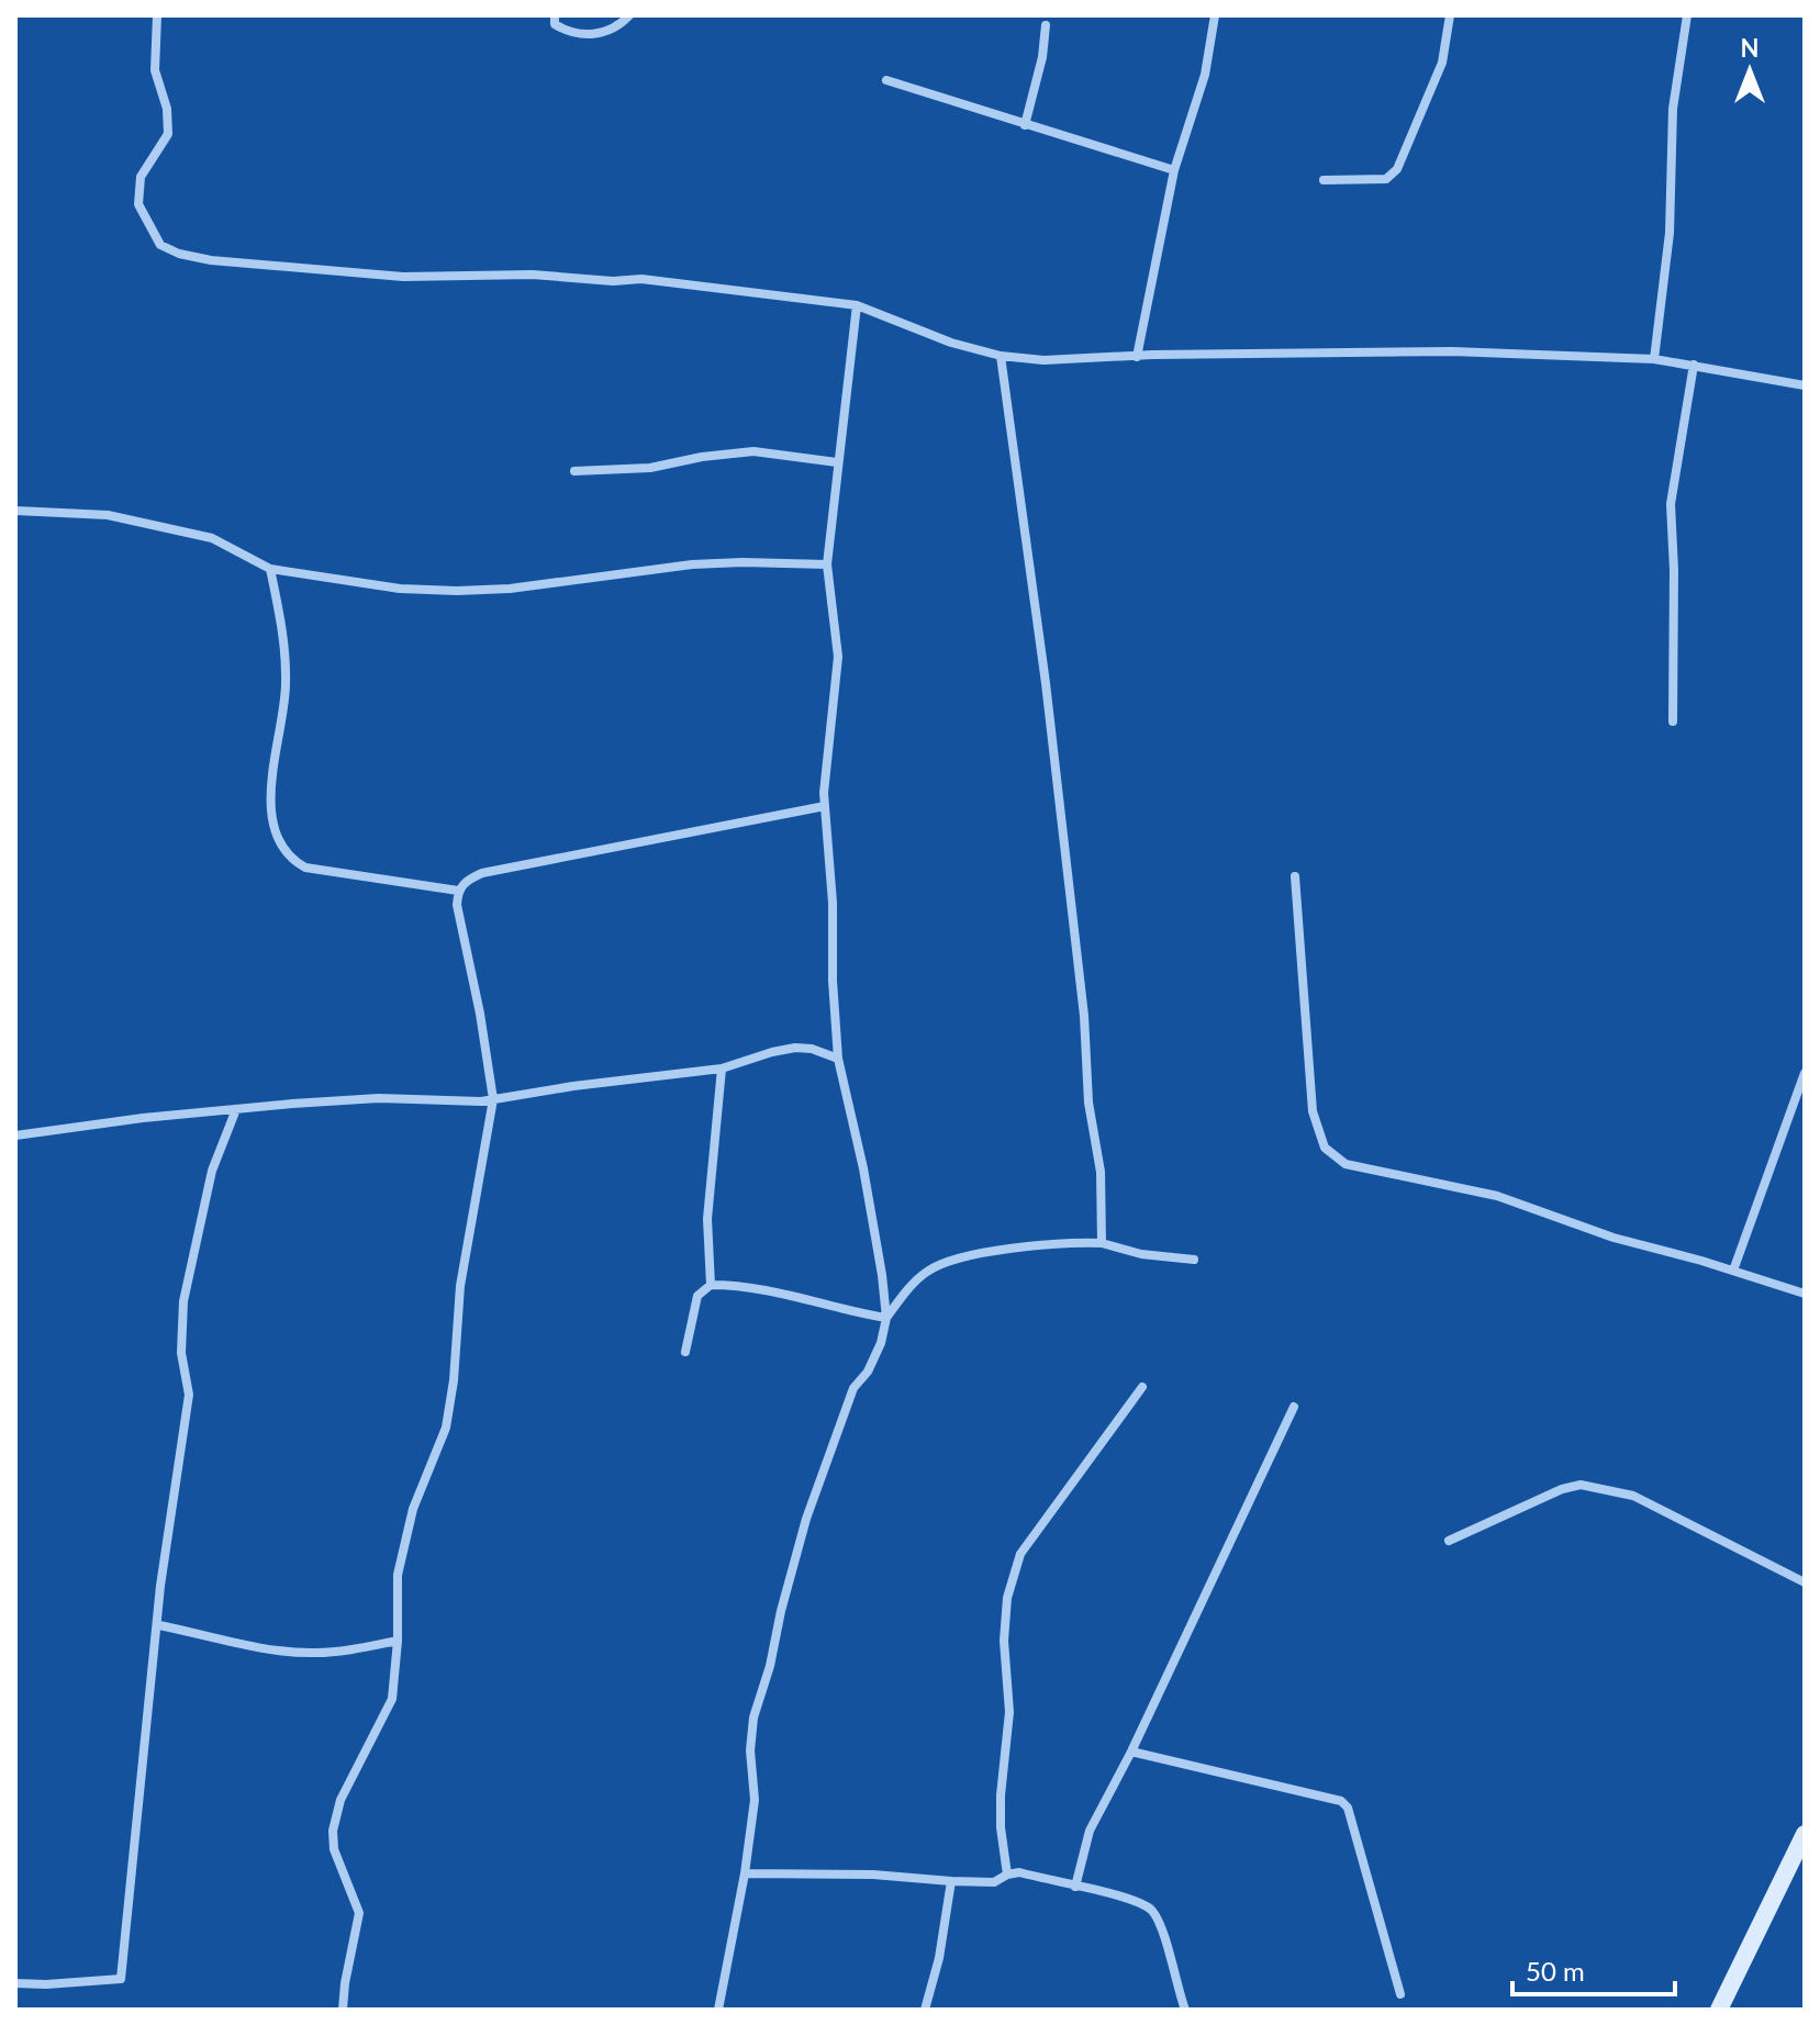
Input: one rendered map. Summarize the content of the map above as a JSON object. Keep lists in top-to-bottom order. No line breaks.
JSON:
{"scale_bar":"50 m","north":"top"}
